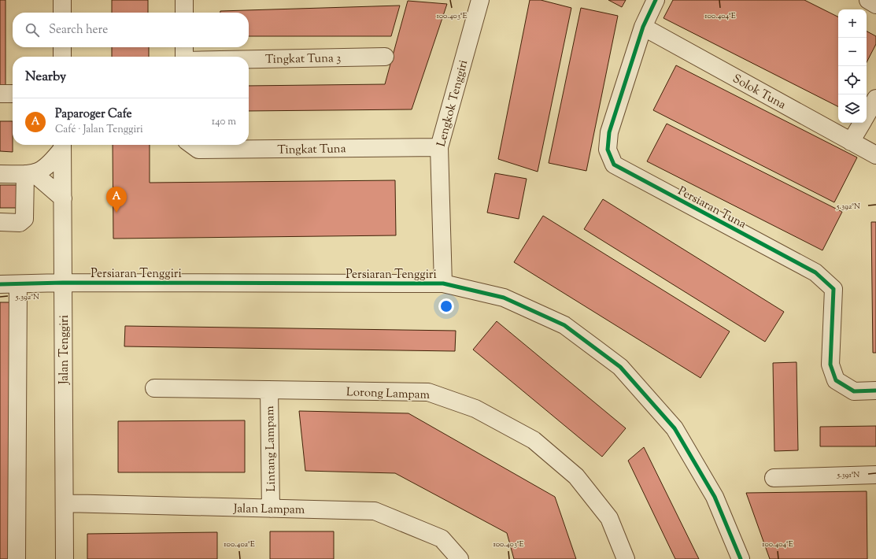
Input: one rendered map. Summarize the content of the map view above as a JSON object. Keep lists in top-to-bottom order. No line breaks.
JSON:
{"streets":{"street":["Tingkat Tuna 3","Solok Tuna","Lengkok Tenggiri","Tingkat Tuna","Persiaran Tuna","Persiaran Tenggiri","Jalan Tenggiri","Lorong Lampam","Lintang Lampam","Jalan Lampam"]},"crossings":[["Solok Tuna","Persiaran Tuna"],["Lengkok Tenggiri","Tingkat Tuna"],["Lengkok Tenggiri","Persiaran Tenggiri"],["Persiaran Tenggiri","Jalan Tenggiri"],["Jalan Tenggiri","Jalan Lampam"],["Lorong Lampam","Lintang Lampam"],["Lintang Lampam","Jalan Lampam"]],"page":{"map_buttons":["+","−"],"search":"Search here","heading":"Nearby","list":[{"mark":"A","name":"Paparoger Cafe","note":"Café · Jalan Tenggiri","value":"140 m"}],"pins":"A"},"coordinates":["100.403°E","100.404°E","5.392°N","5.391°N","100.402°E"]}
